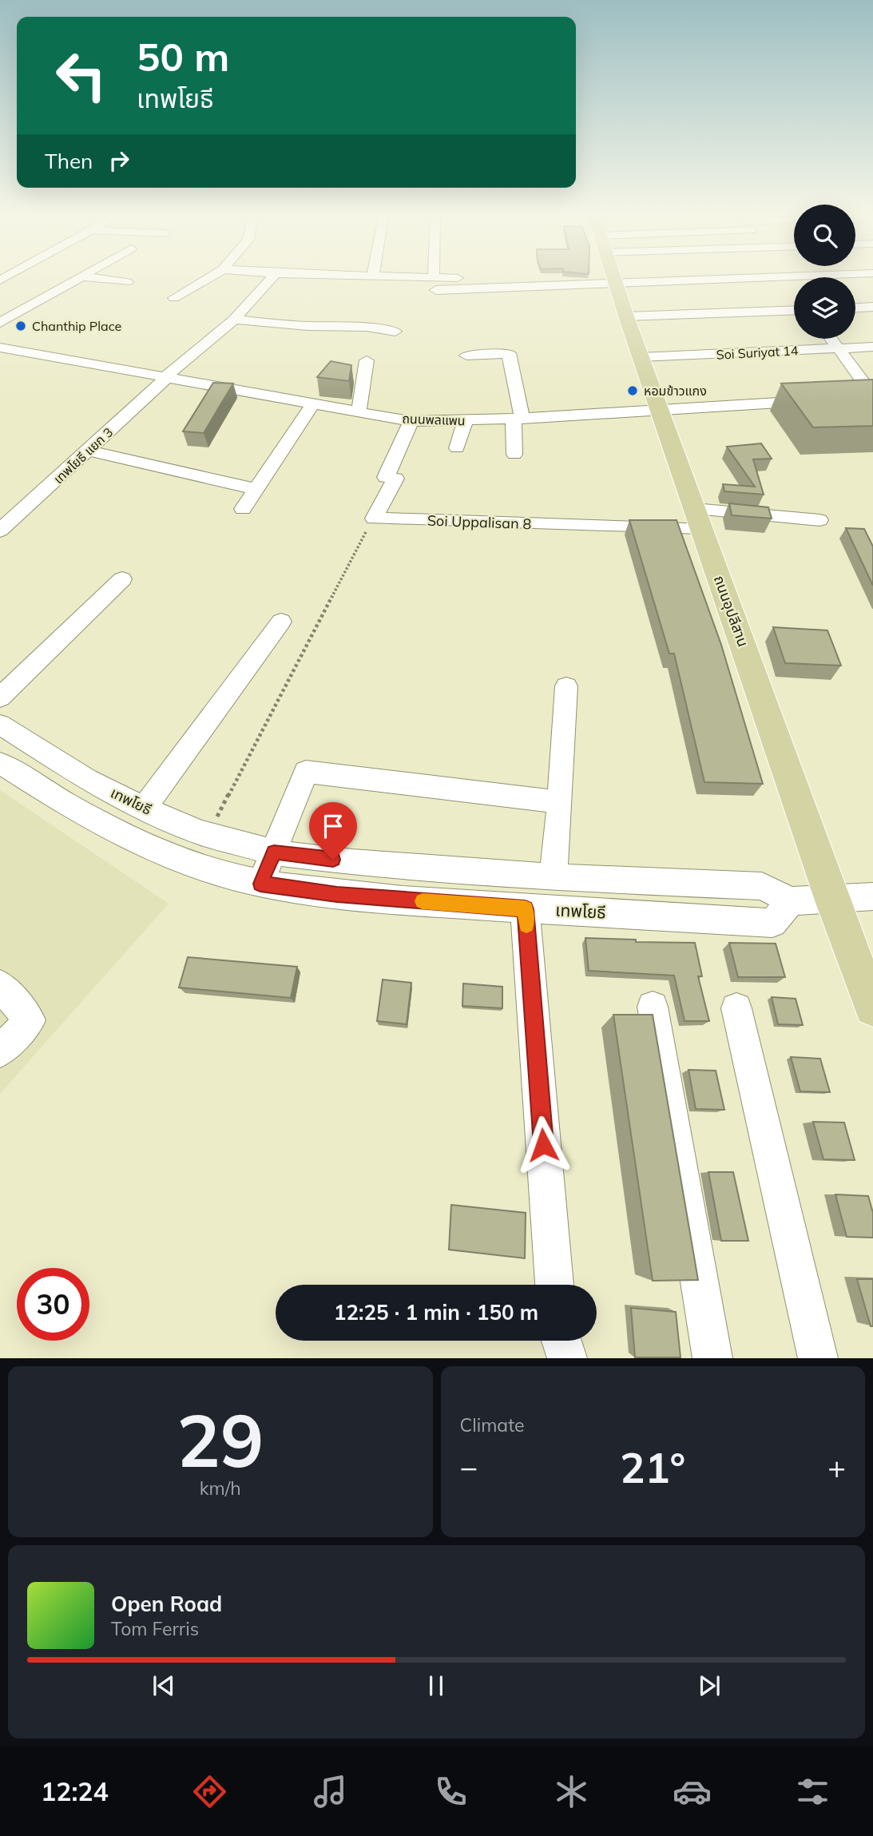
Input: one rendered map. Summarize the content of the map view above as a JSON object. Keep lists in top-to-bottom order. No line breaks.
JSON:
{"streets":{"main road":["ถนนอุปลีสาน"],"street":["Soi Suriyat 14","ถนนพลแพน","เทพโยธี แยก 3","Soi Uppalisan 8","เทพโยธี"]},"crossings":[["Soi Suriyat 14","ถนนอุปลีสาน"],["ถนนพลแพน","เทพโยธี แยก 3"],["ถนนพลแพน","ถนนอุปลีสาน"],["Soi Uppalisan 8","ถนนอุปลีสาน"],["ถนนอุปลีสาน","เทพโยธี"]],"places":["Chanthip Place","หอมข้าวแกง"],"page":{"turn":["50 m","เทพโยธี"],"then":"Then","limit":"30","trip":"12:25 · 1 min · 150 m","tile":[["29","km/h"],"Climate"],"heat":["−","21°","+"],"song":["Open Road","Tom Ferris"],"tabs":"12:24"}}
